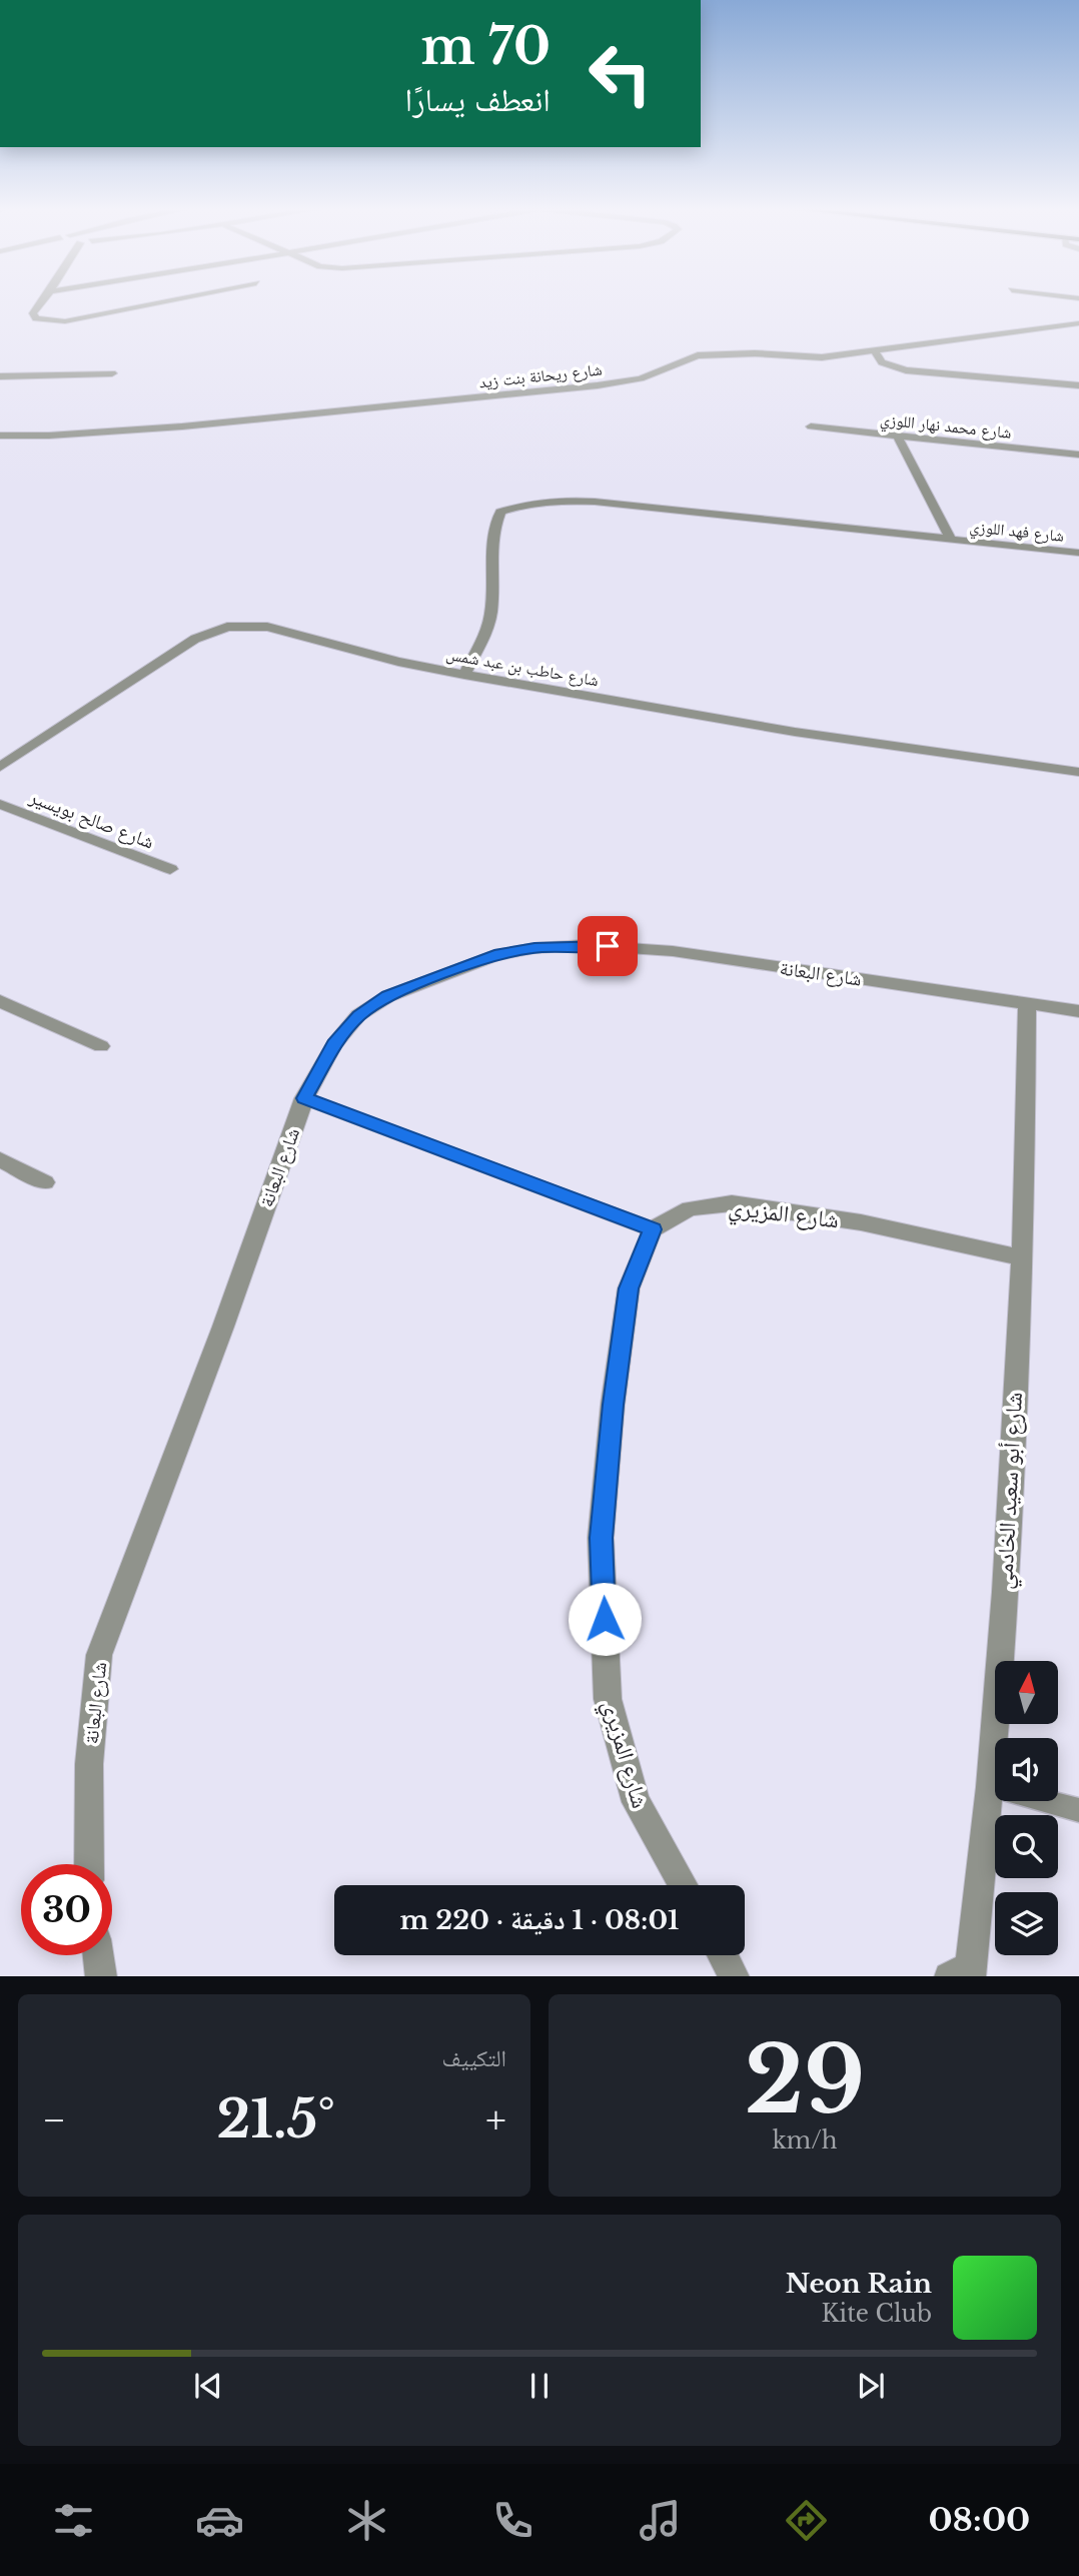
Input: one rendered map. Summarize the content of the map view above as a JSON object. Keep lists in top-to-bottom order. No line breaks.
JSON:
{"streets":{"street":["شارع ريحانة بنت زيد","شارع محمد نهار اللوزي","شارع فهد اللوزي","شارع حاطب بن عبد شمس","شارع صالح بويسير","شارع البعانة","شارع المزيري","شارع أبو سعيد الخادمي"]},"crossings":[["شارع فهد اللوزي","شارع حاطب بن عبد شمس"],["شارع البعانة","شارع أبو سعيد الخادمي"],["شارع المزيري","شارع أبو سعيد الخادمي"]],"north":"top","page":{"turn":["70 m","انعطف يسارًا"],"limit":"30","trip":"08:01 · 1 دقيقة · 220 m","tile":[["29","km/h"],"التكييف"],"heat":["−","21.5°","+"],"song":["Neon Rain","Kite Club"],"tabs":"08:00"}}
